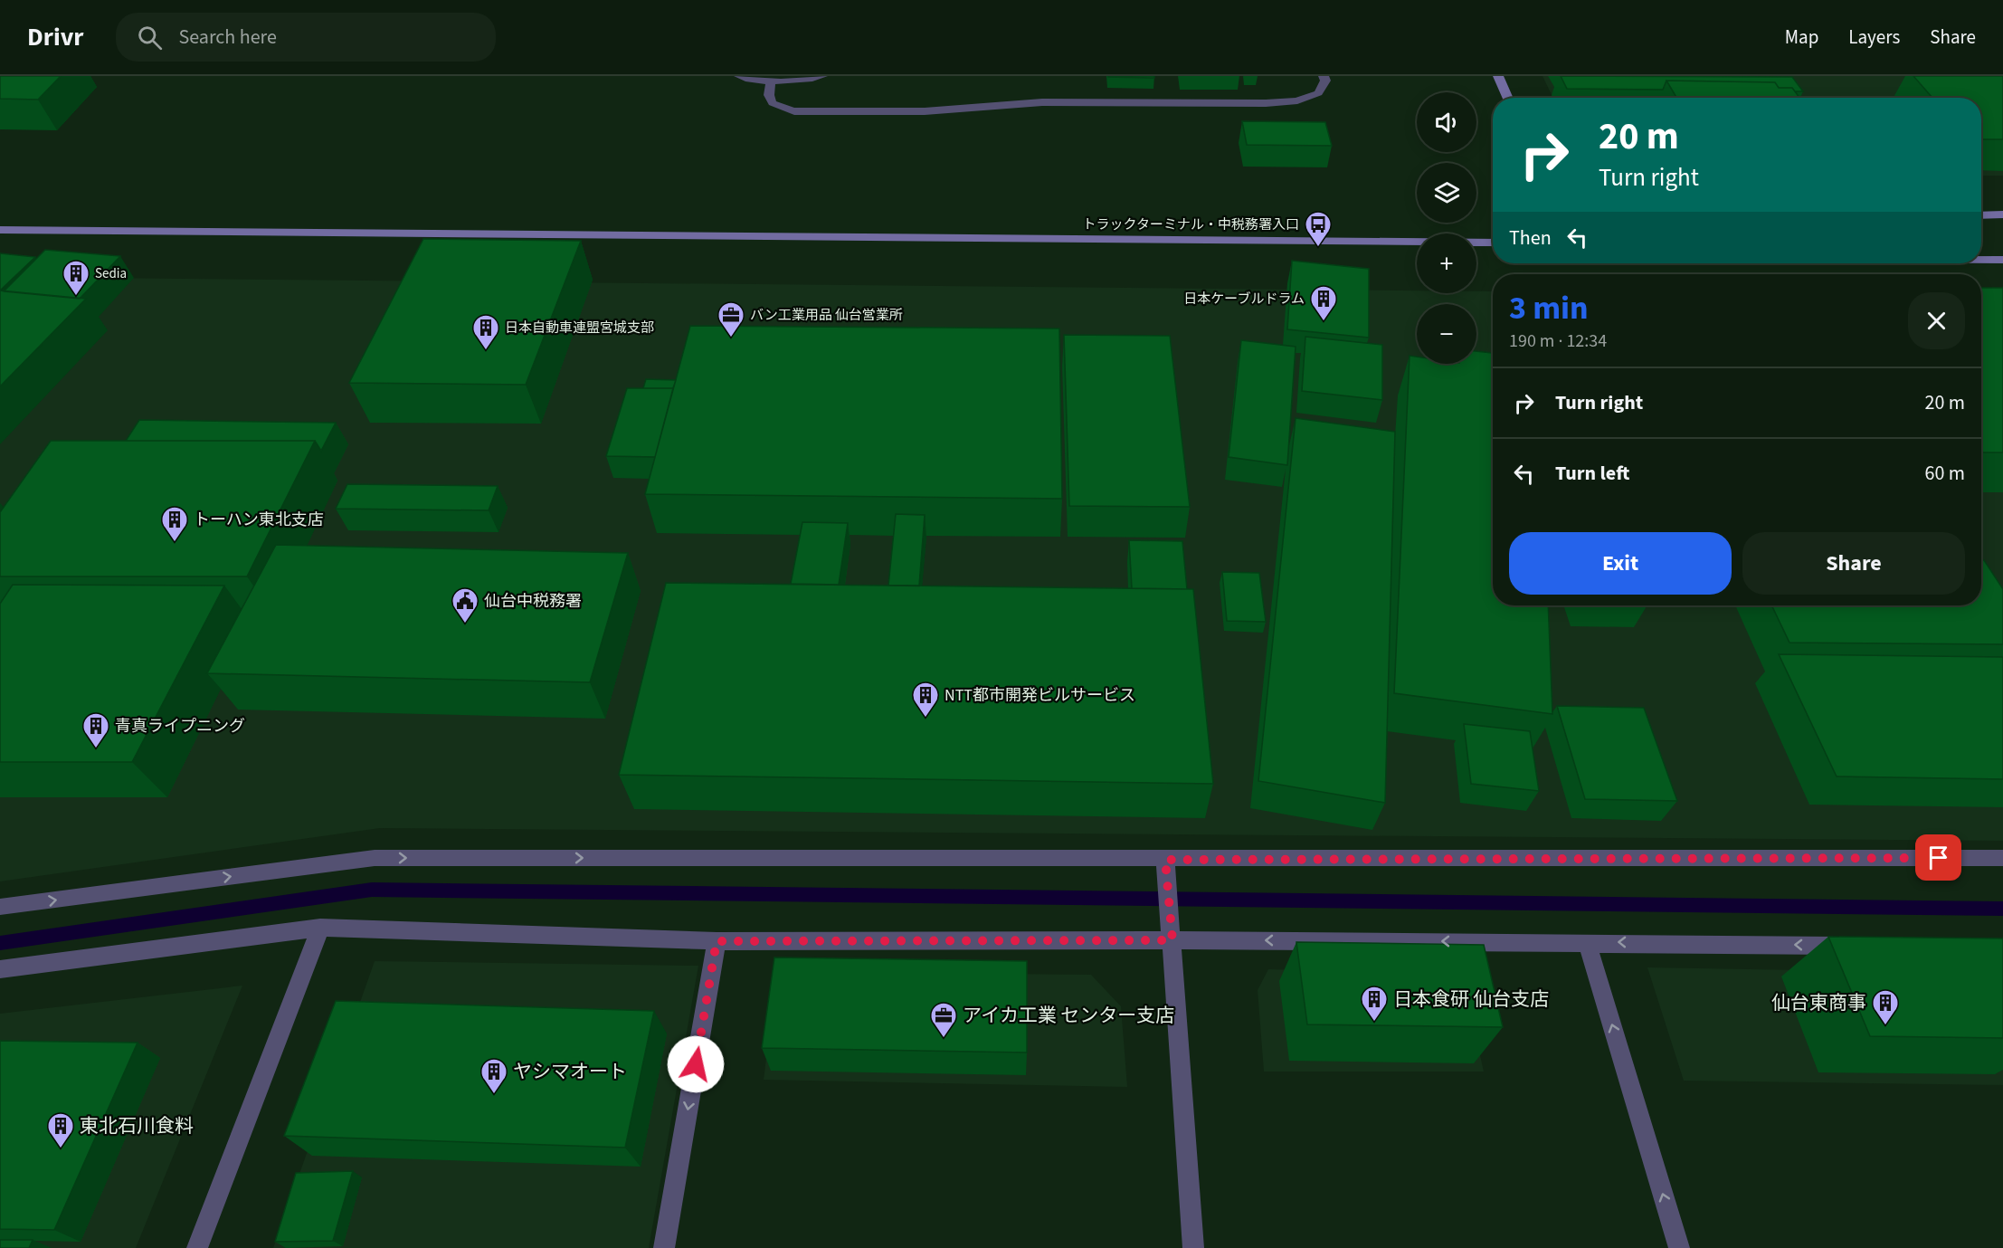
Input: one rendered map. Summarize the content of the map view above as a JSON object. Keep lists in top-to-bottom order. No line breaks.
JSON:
{"places":{"bus stop":["トラックターミナル・中税務署入口"],"building":["Sedia","日本ケーブルドラム","日本自動車連盟宮城支部","トーハン東北支店","NTT都市開発ビルサービス","青真ライプニング","日本食研 仙台支店","仙台東商事","ヤシマオート","東北石川食料"],"office":["バン工業用品 仙台営業所","アイカ工業 センター支店"],"public building":["仙台中税務署"]},"page":{"header":"Drivr","search":"Search here","nav":["Map","Layers","Share"],"map_buttons":["+","−"],"turn":["20 m","Turn right"],"then":"Then","heading":["3 min","190 m · 12:34"],"list":[{"name":"Turn right","value":"20 m"},{"name":"Turn left","value":"60 m"}],"buttons":["Exit","Share"]}}
